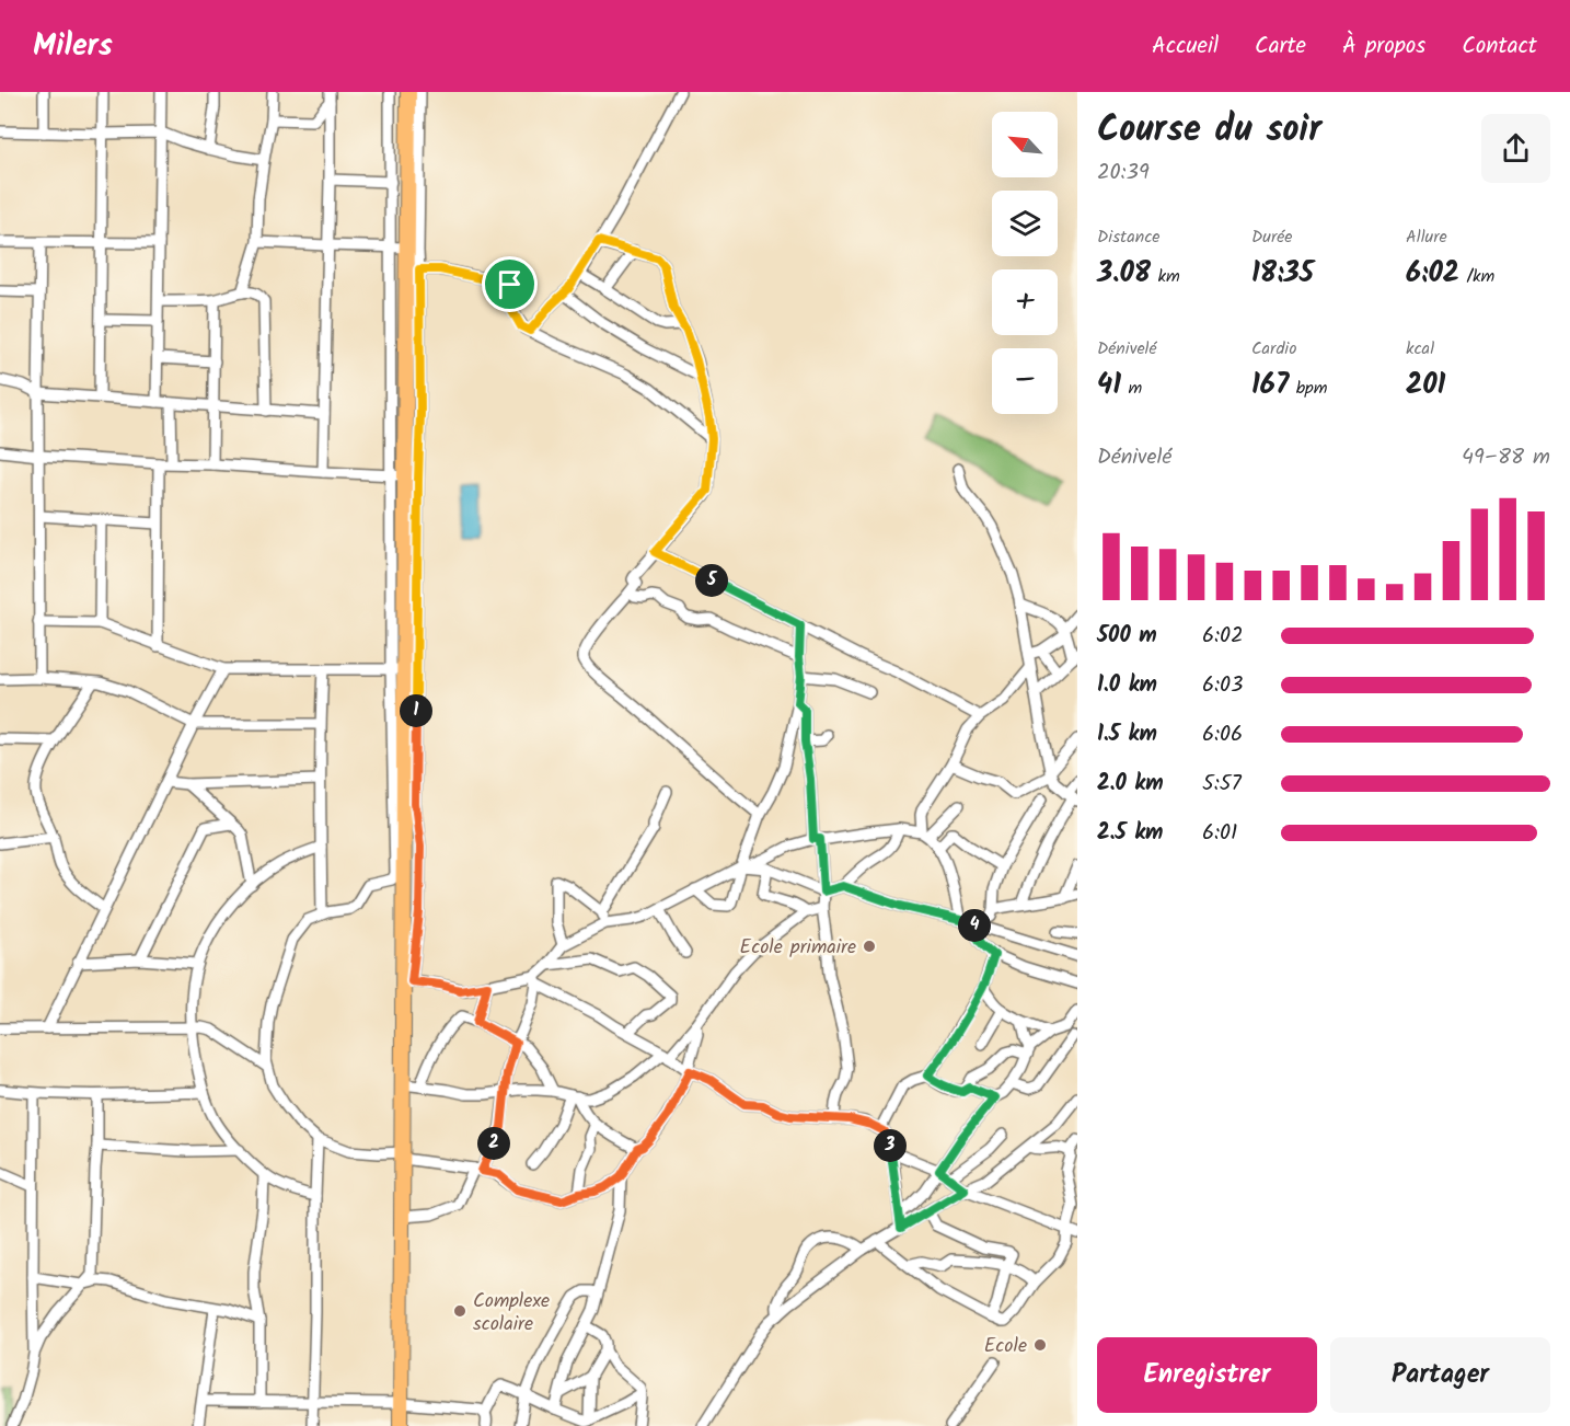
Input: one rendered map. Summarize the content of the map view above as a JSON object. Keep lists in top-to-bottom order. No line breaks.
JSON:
{"places":["Ecole primaire","Complexe scolaire","Ecole"],"north":"top left","page":{"header":"Milers","nav":["Accueil","Carte","À propos","Contact"],"heading":["Course du soir","20:39"],"map_buttons":["+","−"],"stats":[["Distance","3.08 km"],["Durée","18:35"],["Allure","6:02 /km"],["Dénivelé","41 m"],["Cardio","167 bpm"],["kcal","201"]],"chart":["Dénivelé","49–88 m"],"pins":["5","1","4","2","3"],"list":[{"name":"500 m","note":"6:02"},{"name":"1.0 km","note":"6:03"},{"name":"1.5 km","note":"6:06"},{"name":"2.0 km","note":"5:57"},{"name":"2.5 km","note":"6:01"}],"buttons":["Enregistrer","Partager"]}}
